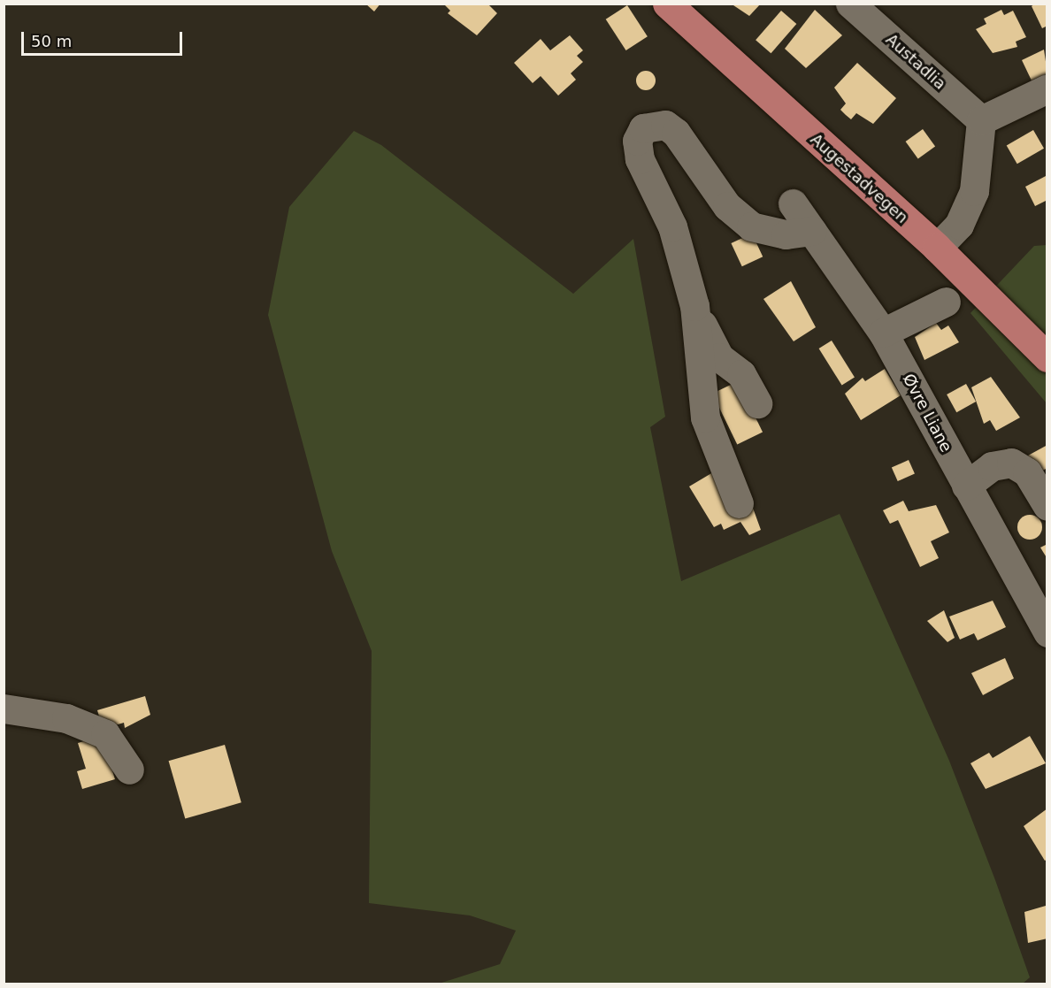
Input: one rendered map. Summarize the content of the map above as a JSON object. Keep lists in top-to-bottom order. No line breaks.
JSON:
{"streets":{"main road":["Augestadvegen"],"street":["Austadlia","Øvre Liane"]},"scale_bar":"50 m"}
